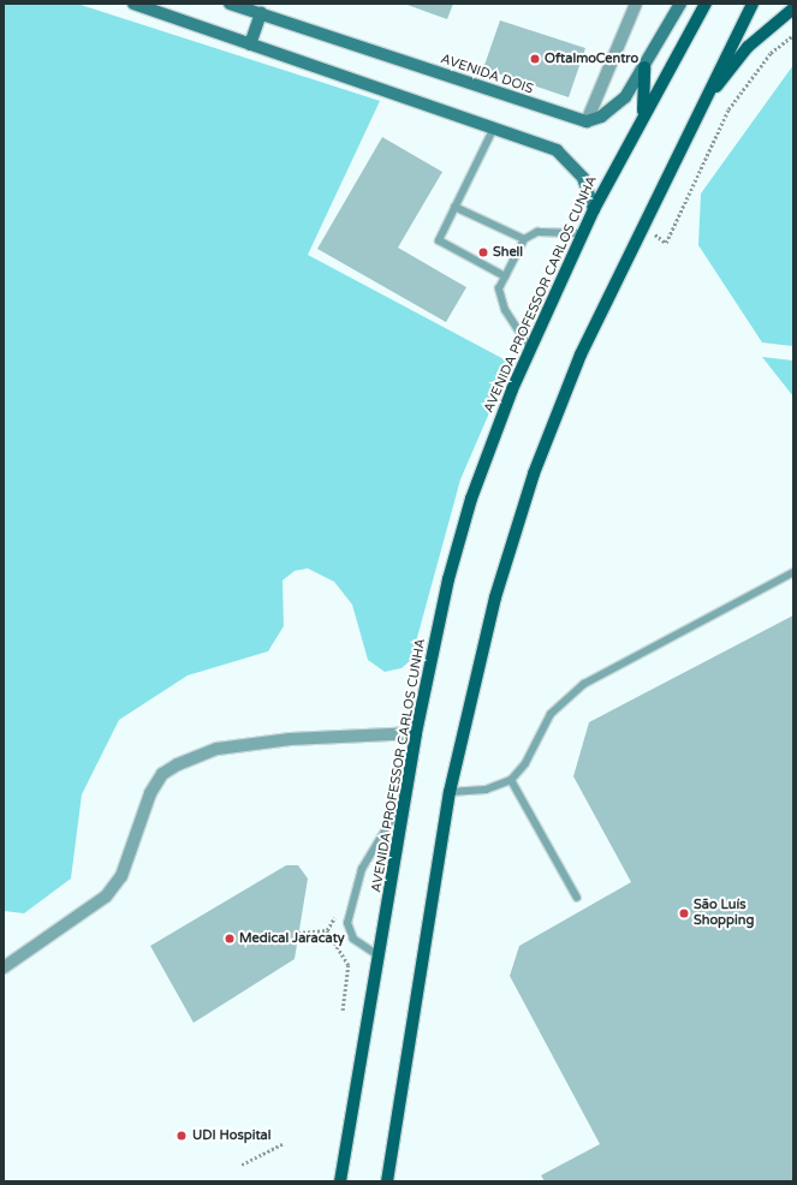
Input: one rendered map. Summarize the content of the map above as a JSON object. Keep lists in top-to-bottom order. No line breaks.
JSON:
{"streets":{"main road":["AVENIDA DOIS","AVENIDA PROFESSOR CARLOS CUNHA"]},"places":["OftalmoCentro","Shell","São Luís Shopping","Medical Jaracaty","UDI Hospital"]}
